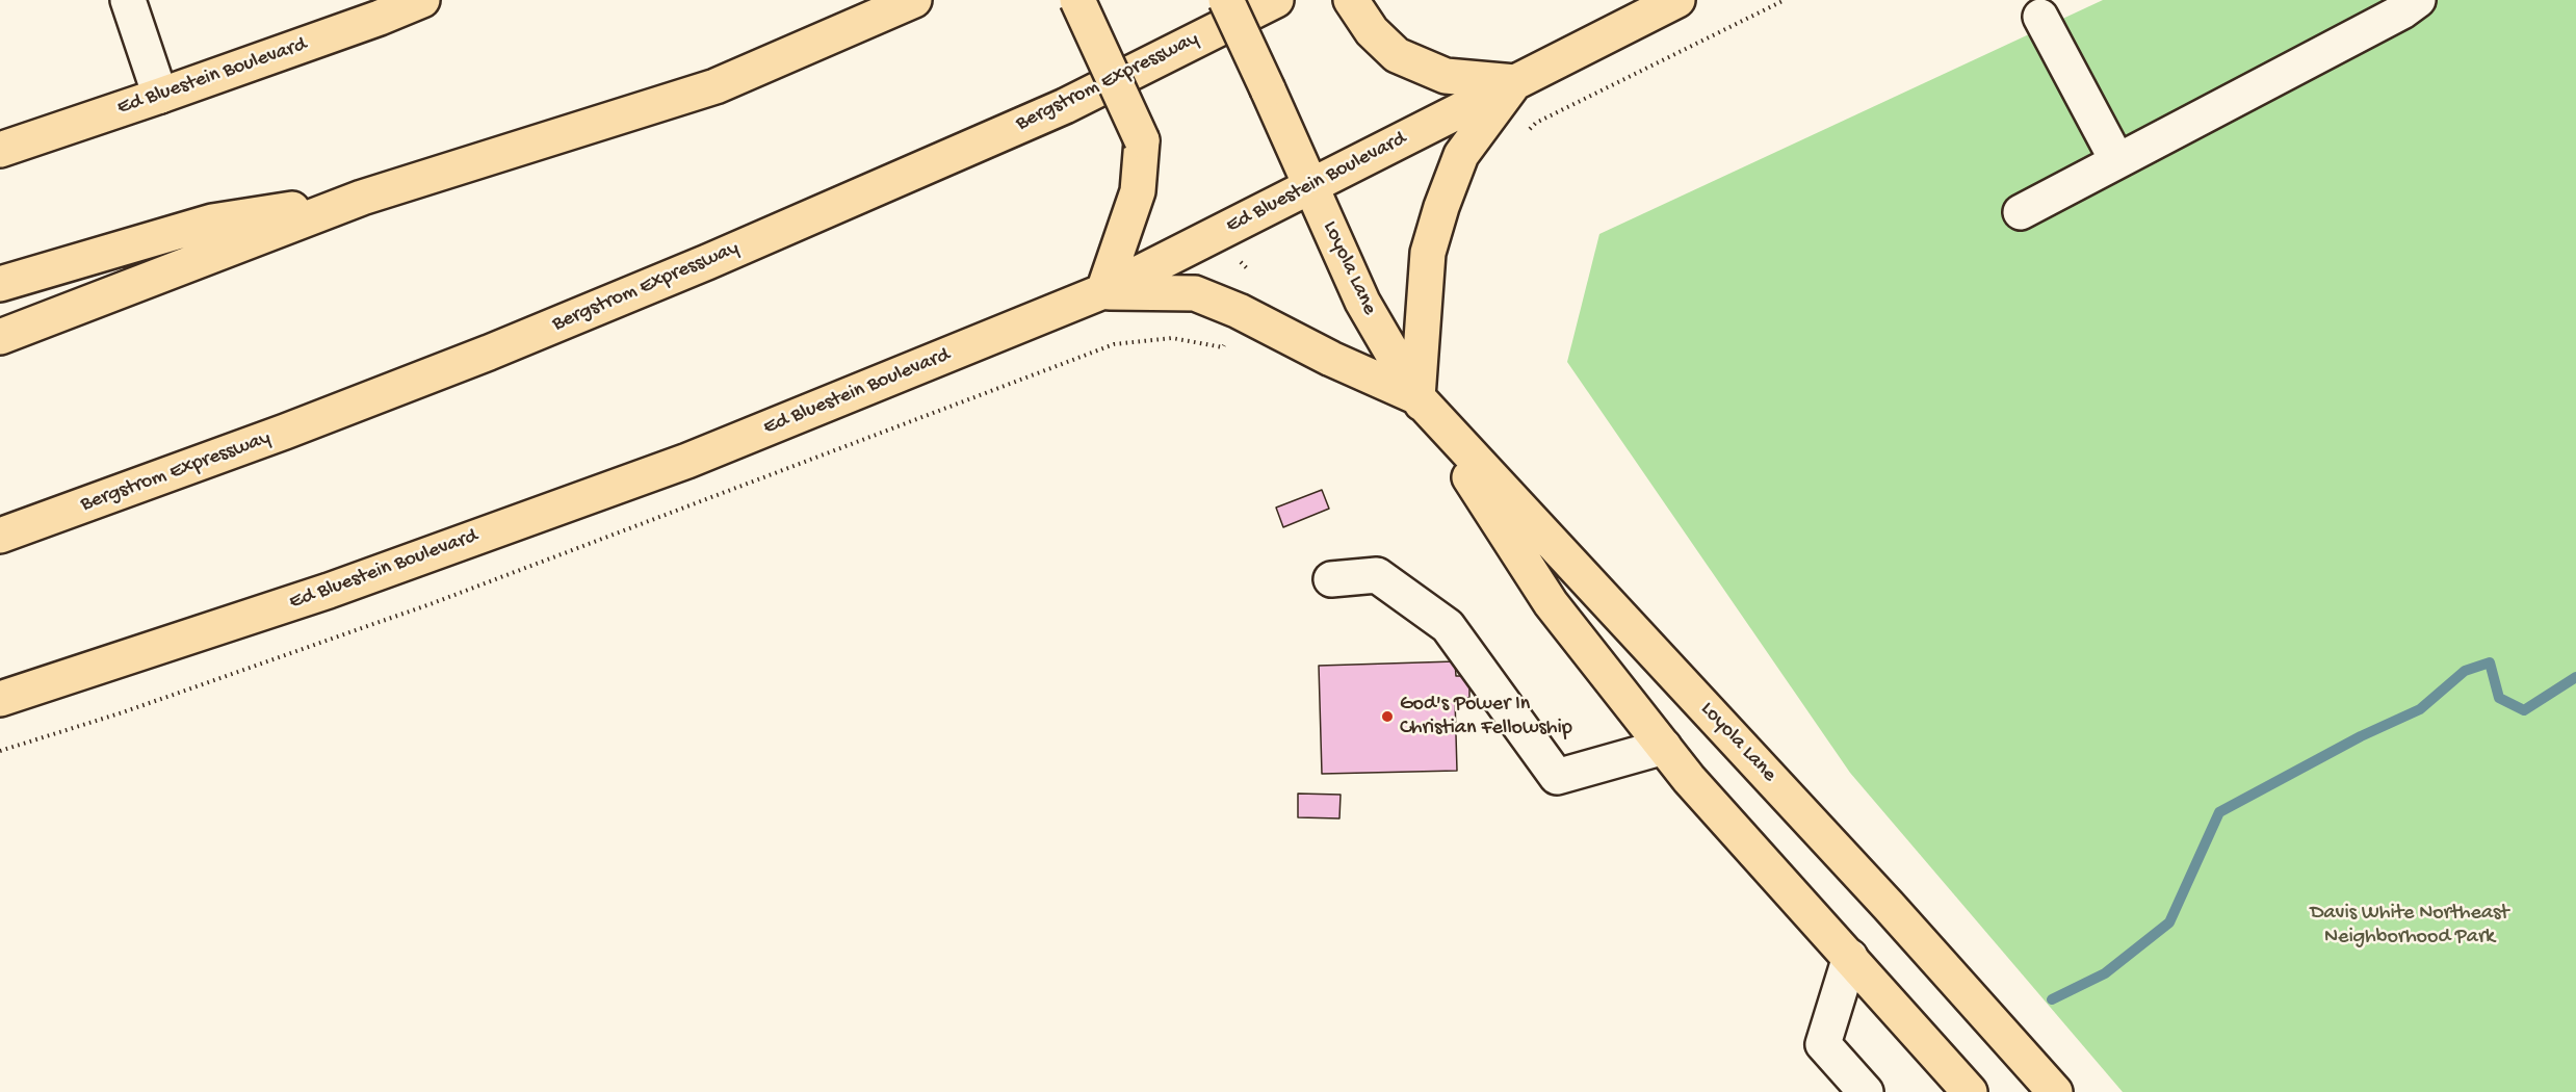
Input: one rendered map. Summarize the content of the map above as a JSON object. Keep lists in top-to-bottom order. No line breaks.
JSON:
{"streets":{"main road":["Ed Bluestein Boulevard","Bergstrom Expressway","Loyola Lane"]},"crossings":[["Ed Bluestein Boulevard","Loyola Lane"]],"parks":["Davis White Northeast Neighborhood Park"],"places":["God's Power In Christian Fellowship"]}
